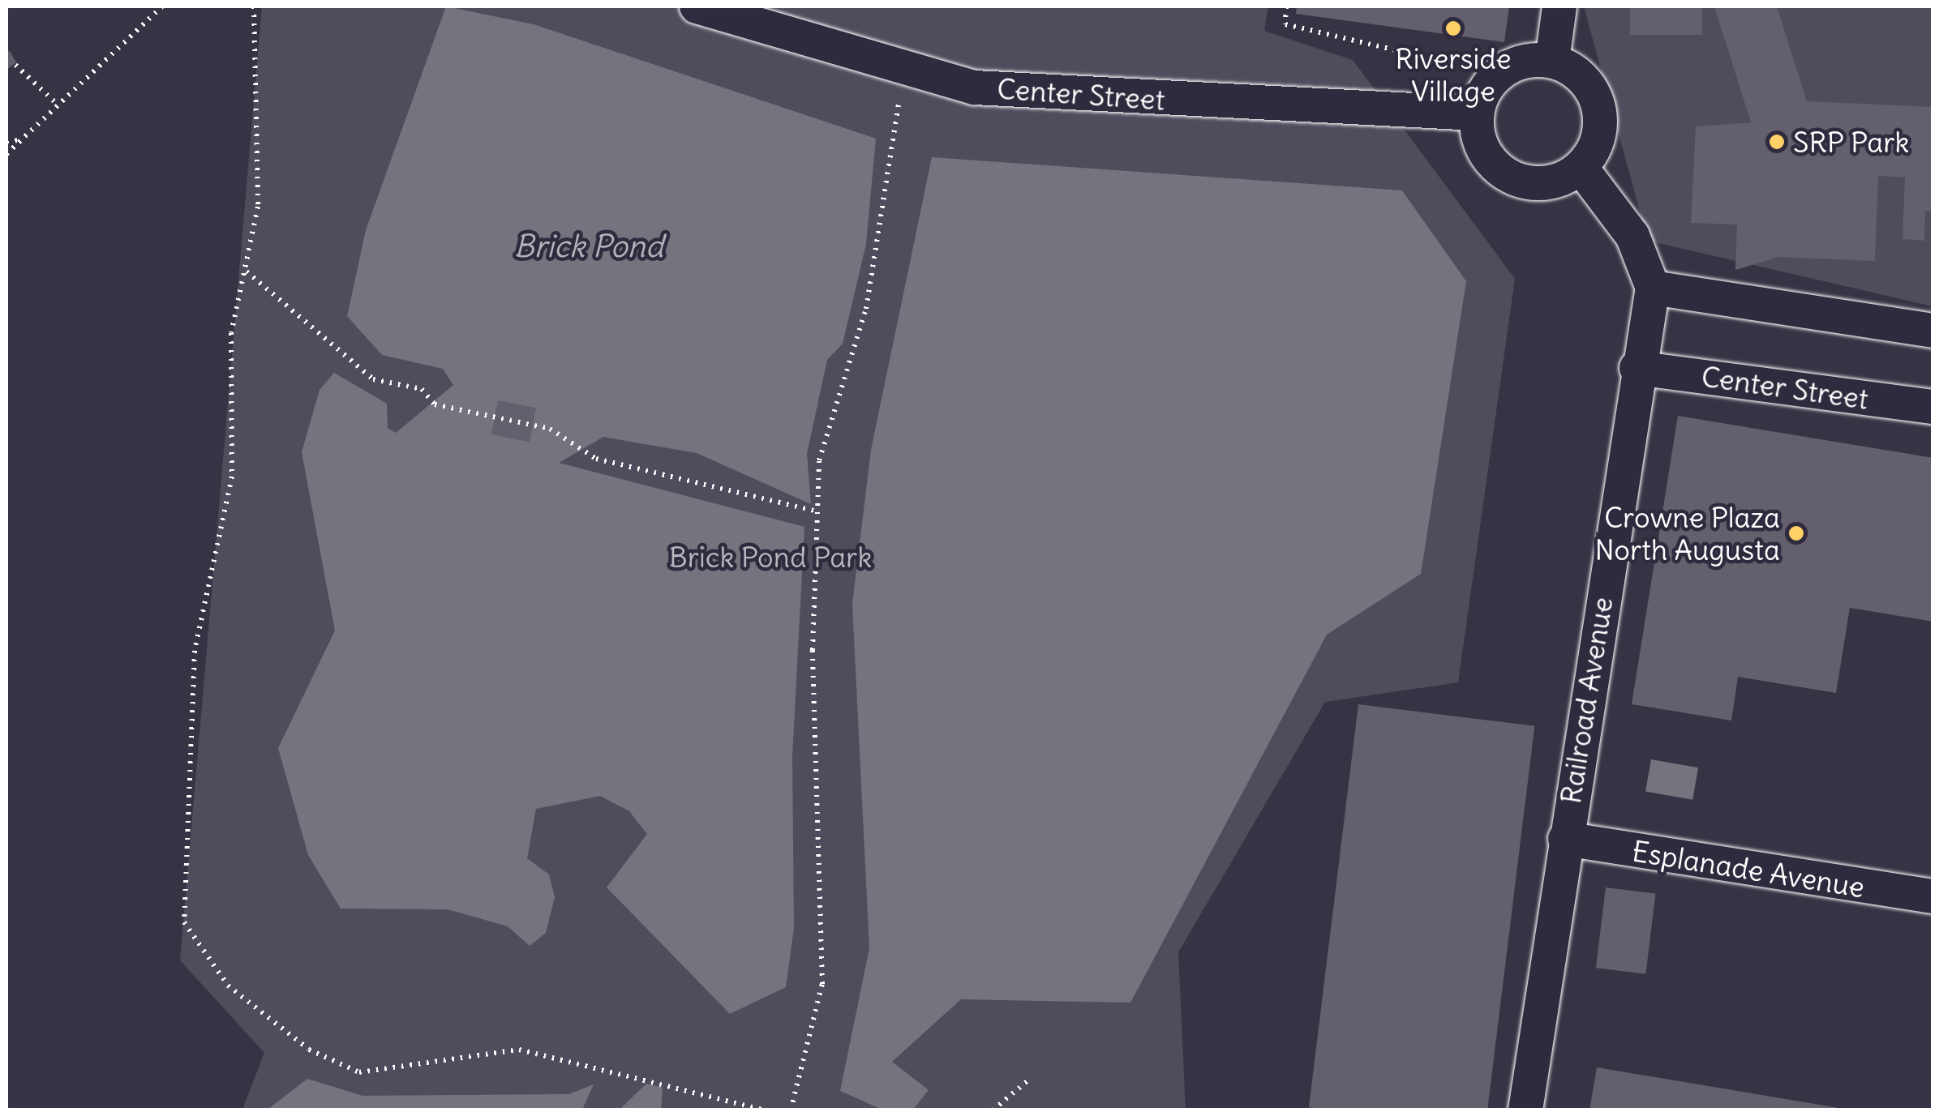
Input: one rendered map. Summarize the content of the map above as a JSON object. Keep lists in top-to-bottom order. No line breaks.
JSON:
{"streets":{"street":["Center Street","Railroad Avenue","Esplanade Avenue"]},"crossings":[["Center Street","Railroad Avenue"],["Railroad Avenue","Esplanade Avenue"]],"water":["Brick Pond"],"parks":["Brick Pond Park"],"places":["Riverside Village","SRP Park","Crowne Plaza North Augusta"]}
